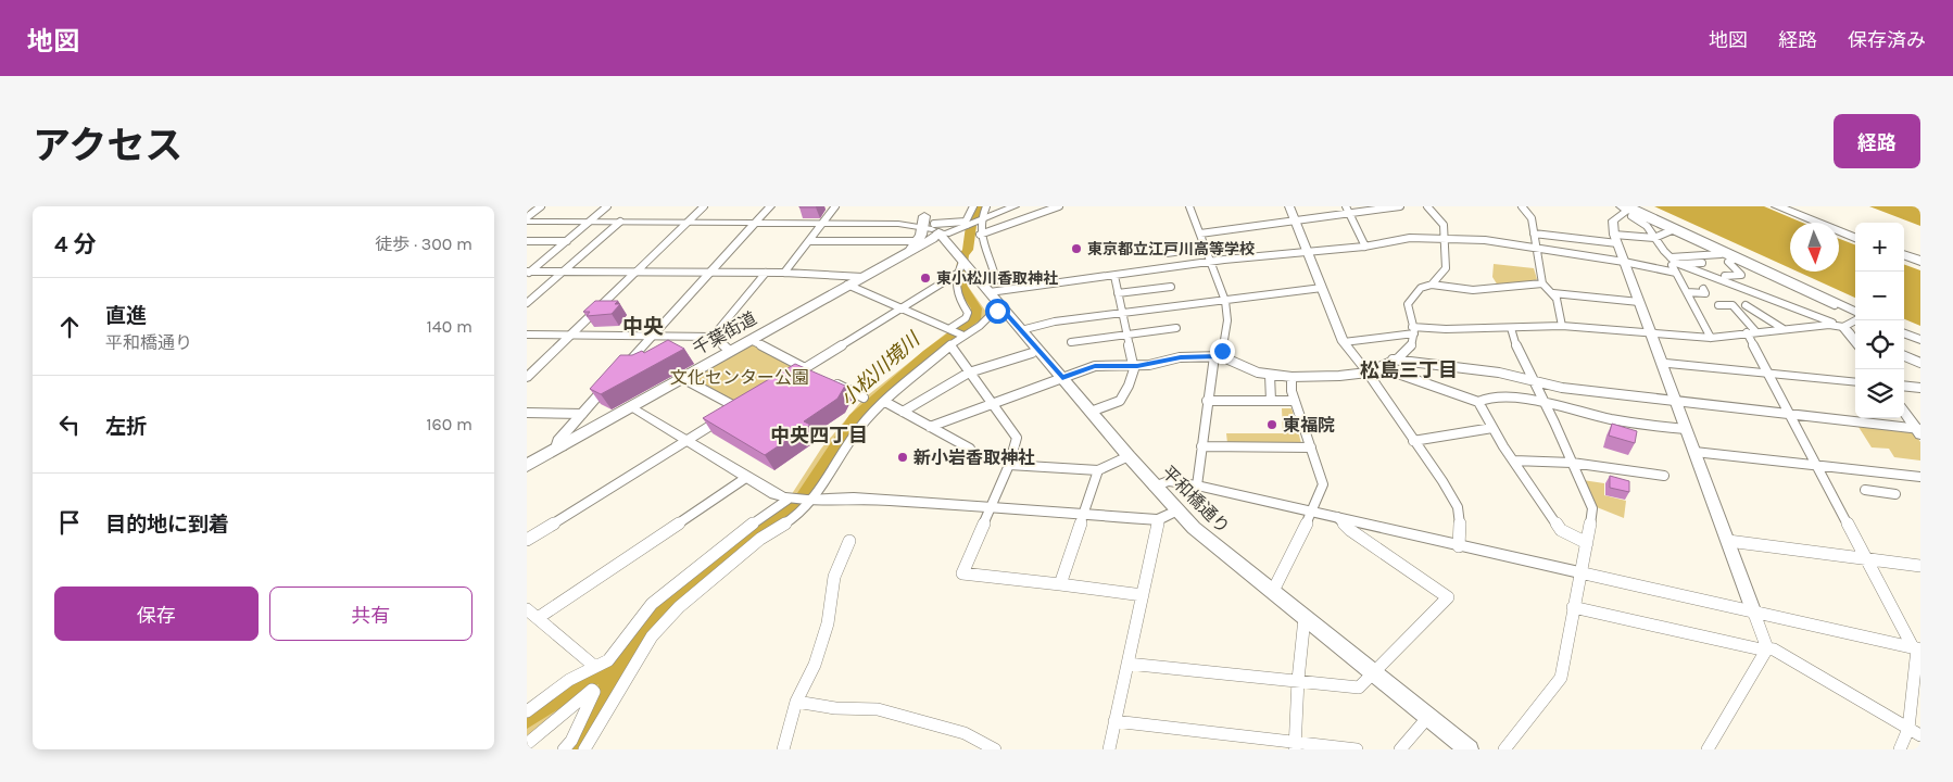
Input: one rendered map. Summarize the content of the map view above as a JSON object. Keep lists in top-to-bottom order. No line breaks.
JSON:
{"streets":{"highway":["千葉街道"],"main road":["平和橋通り"]},"crossings":[["千葉街道","平和橋通り"]],"districts":["中央","松島三丁目","中央四丁目"],"water":["小松川境川"],"parks":["文化センター公園"],"places":["東京都立江戸川高等学校","東小松川香取神社","東福院","新小岩香取神社"],"north":"bottom","page":{"header":"地図","nav":["地図","経路","保存済み"],"title":"アクセス","buttons":["経路",["保存","共有"]],"heading":["4 分","徒歩 · 300 m"],"map_buttons":["+","−"],"list":[["直進","平和橋通り","140 m"],["左折","160 m"],"目的地に到着"]}}
